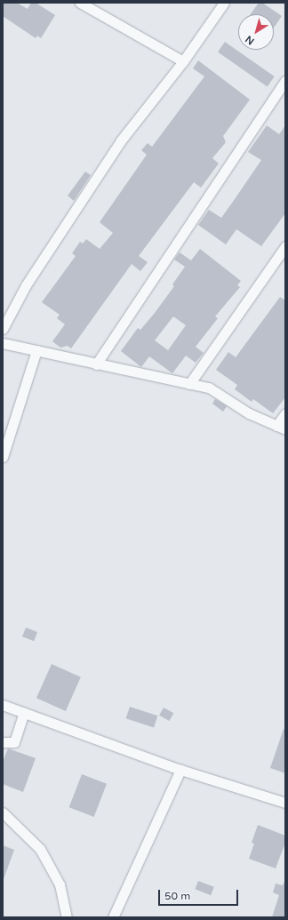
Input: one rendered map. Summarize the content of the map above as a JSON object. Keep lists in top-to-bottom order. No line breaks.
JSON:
{"scale_bar":"50 m","north":"bottom left"}
